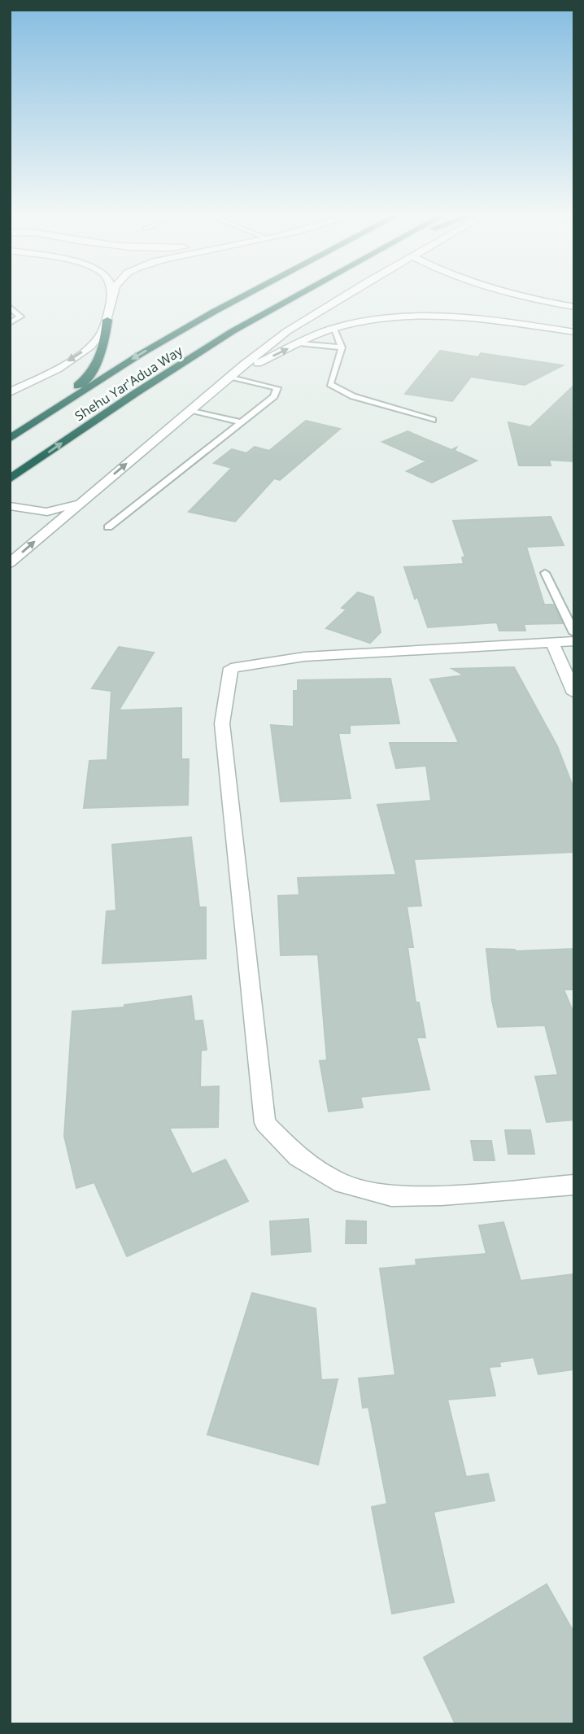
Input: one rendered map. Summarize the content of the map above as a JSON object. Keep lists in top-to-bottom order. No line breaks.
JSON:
{"streets":{"highway":["Shehu Yar'Adua Way"]}}
